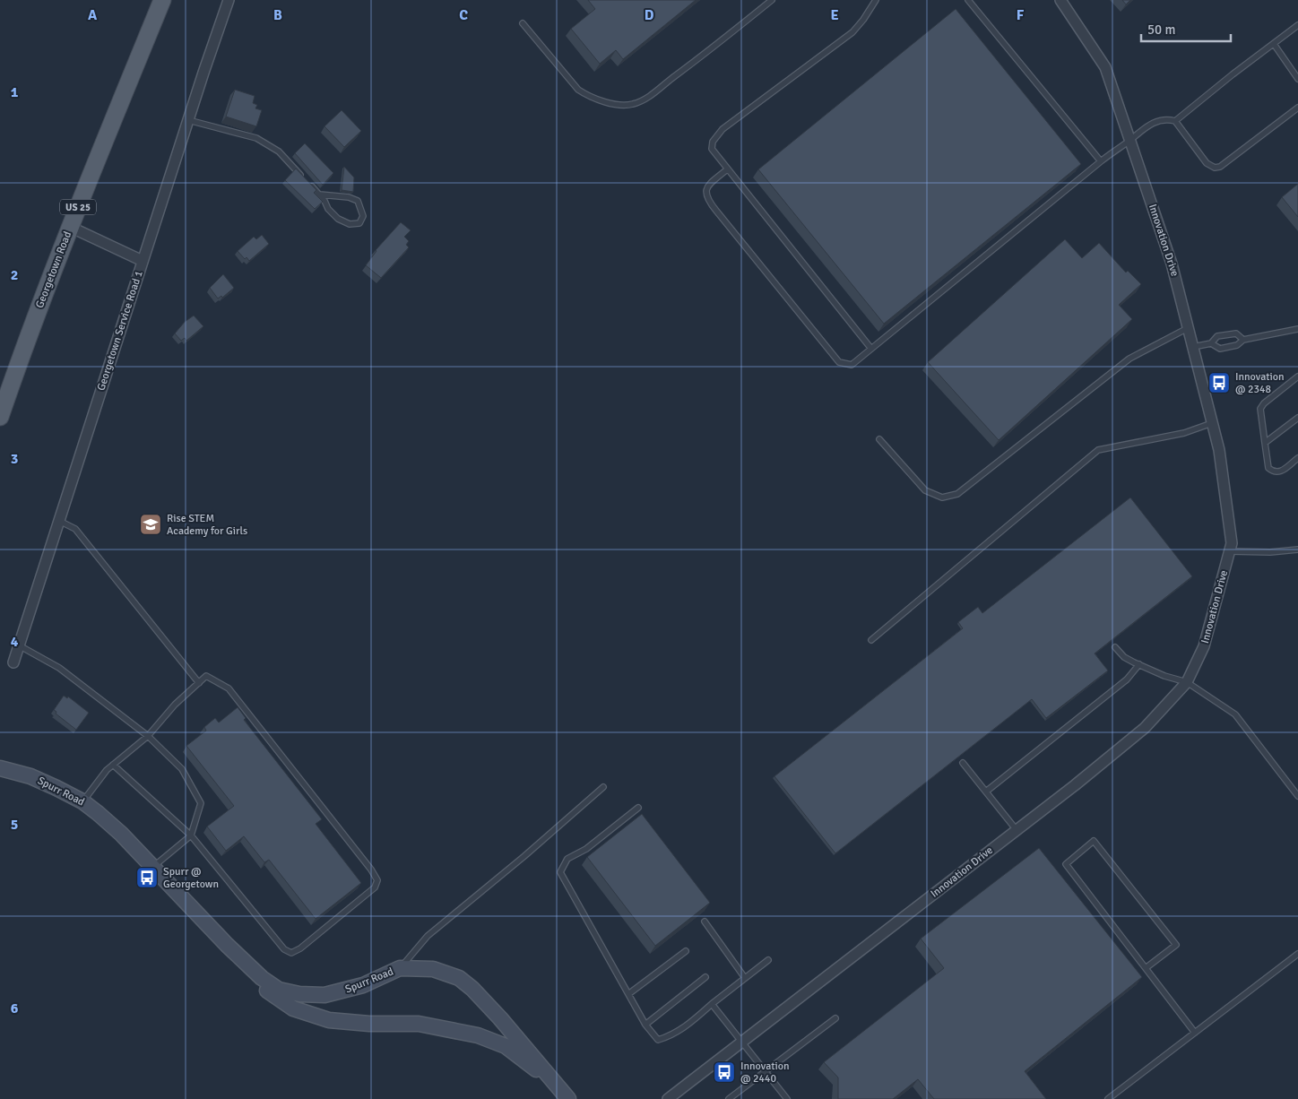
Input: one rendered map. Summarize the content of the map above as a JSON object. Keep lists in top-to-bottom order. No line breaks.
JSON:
{"streets":{"main road":["US 25","Georgetown Road"],"street":["Innovation Drive","Georgetown Service Road 1","Spurr Road"]},"places":{"bus stop":["Innovation @ 2348","Spurr @ Georgetown","Innovation @ 2440"],"school or university":["Rise STEM Academy for Girls"]},"scale_bar":"50 m","grid":{"columns":["A","B","C","D","E","F"],"rows":["1","2","3","4","5","6"]}}
